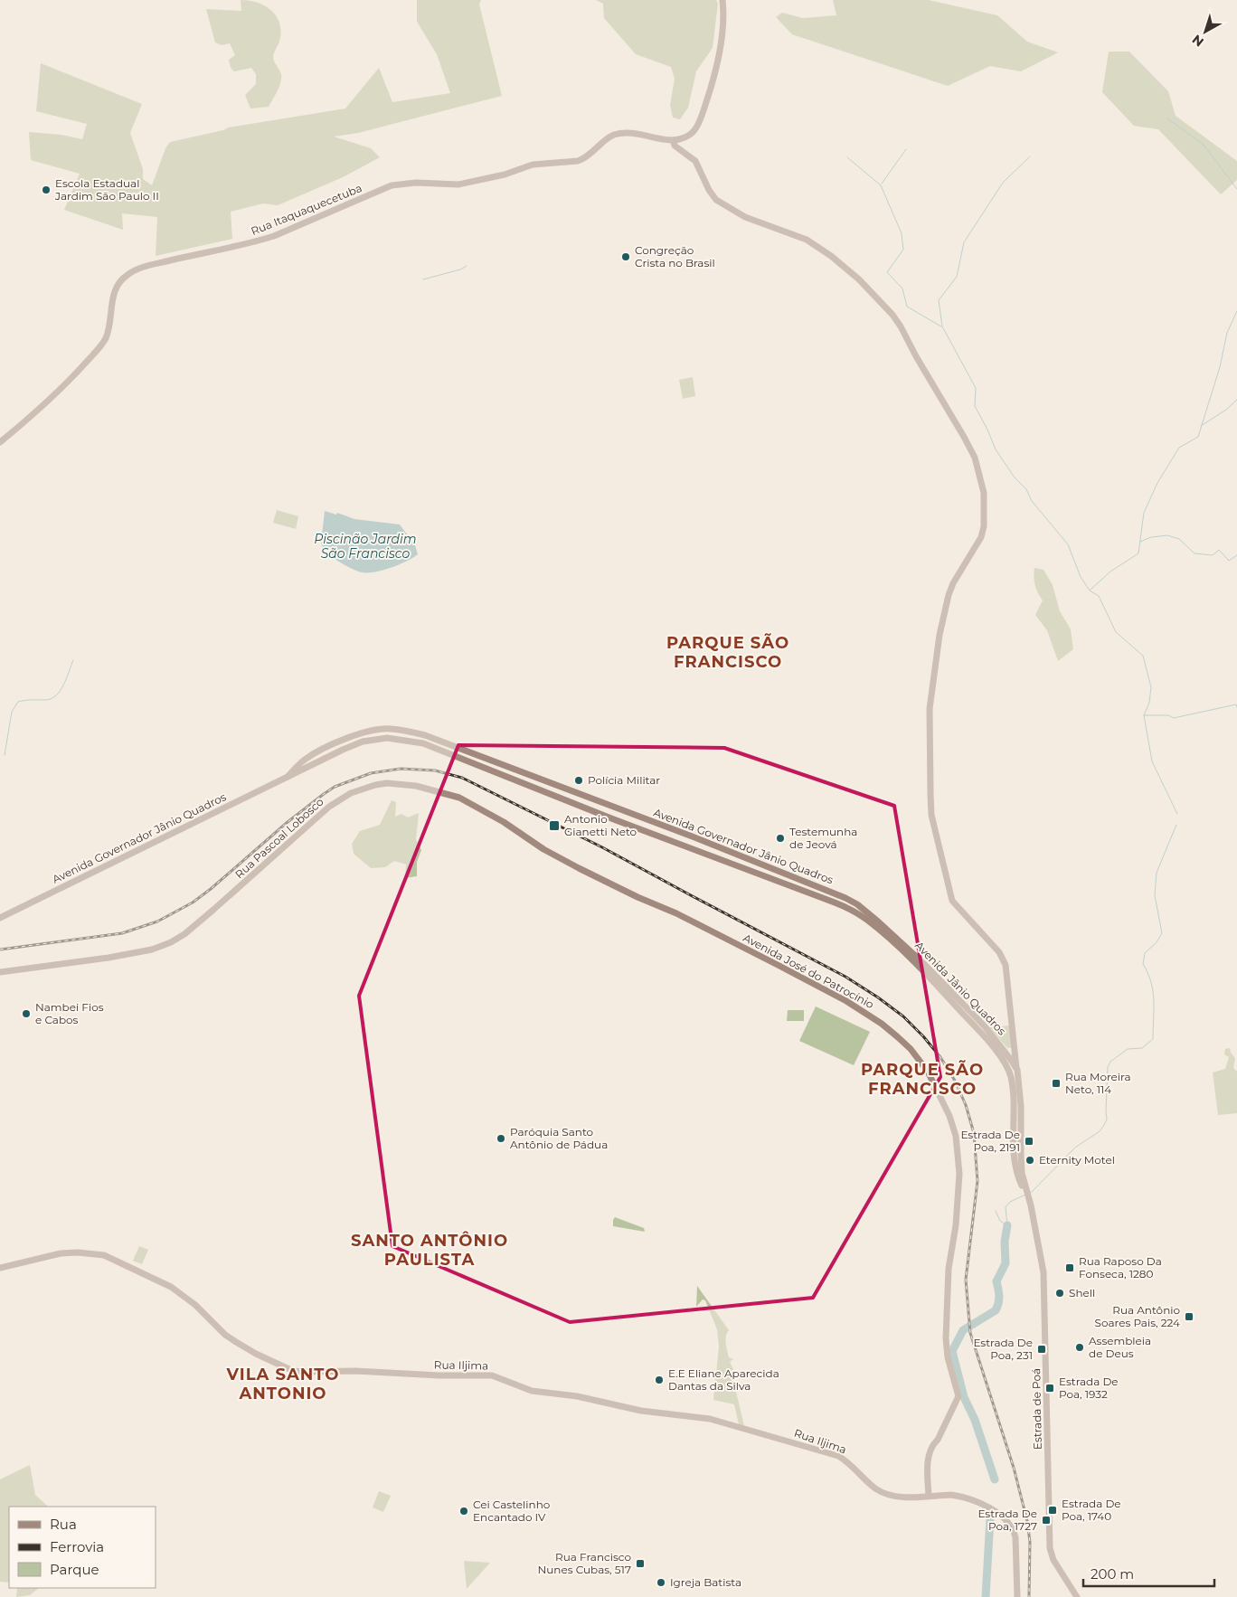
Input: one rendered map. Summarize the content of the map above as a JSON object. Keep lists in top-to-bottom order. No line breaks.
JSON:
{"streets":{"main road":["Rua Itaquaquecetuba","Avenida Governador Jânio Quadros","Rua Pascoal Lobosco","Avenida José do Patrocínio","Avenida Jânio Quadros","Rua Iljima","Estrada de Poá"]},"crossings":[["Avenida Governador Jânio Quadros","Avenida Jânio Quadros"],["Rua Pascoal Lobosco","Avenida José do Patrocínio"],["Avenida José do Patrocínio","Rua Iljima"],["Avenida Jânio Quadros","Estrada de Poá"]],"districts":["PARQUE SÃO FRANCISCO","PARQUE SÃO FRANCISCO","SANTO ANTÔNIO PAULISTA","VILA SANTO ANTONIO"],"water":["Piscinão Jardim São Francisco"],"places":{"other":["Escola Estadual Jardim São Paulo II","Congreção Crista no Brasil","Polícia Militar","Testemunha de Jeová","Nambei Fios e Cabos","Paróquia Santo Antônio de Pádua","Eternity Motel","Shell","Assembleia de Deus","E.E Eliane Aparecida Dantas da Silva","Cei Castelinho Encantado IV","Igreja Batista"],"transit":["Antonio Gianetti Neto","Rua Moreira Neto, 114","Estrada De Poa, 2191","Rua Raposo Da Fonseca, 1280","Rua Antônio Soares Pais, 224","Estrada De Poa, 231","Estrada De Poa, 1932","Estrada De Poa, 1740","Estrada De Poa, 1727","Rua Francisco Nunes Cubas, 517"]},"legend":["Rua","Ferrovia","Parque"],"scale_bar":"200 m","north":"bottom left"}
